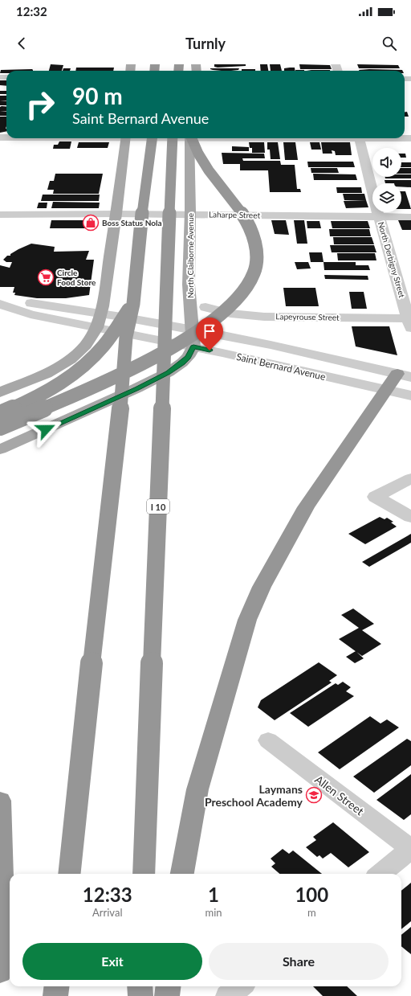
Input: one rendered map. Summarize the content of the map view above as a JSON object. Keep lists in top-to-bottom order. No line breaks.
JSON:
{"streets":{"highway":["I 10"],"main road":["North Claiborne Avenue"],"street":["Laharpe Street","North Derbigny Street","Lapeyrouse Street","Saint Bernard Avenue","Allen Street"]},"crossings":[["Laharpe Street","North Claiborne Avenue"],["Laharpe Street","North Derbigny Street"],["North Claiborne Avenue","Saint Bernard Avenue"],["North Derbigny Street","Lapeyrouse Street"]],"places":{"shop":["Boss Status Nola"],"supermarket":["Circle Food Store"],"school or university":["Laymans Preschool Academy"]},"page":{"status":"12:32","header":"Turnly","turn":["90 m","Saint Bernard Avenue"],"eta":["12:33","Arrival","1","min","100","m"],"buttons":["Exit","Share"]}}
